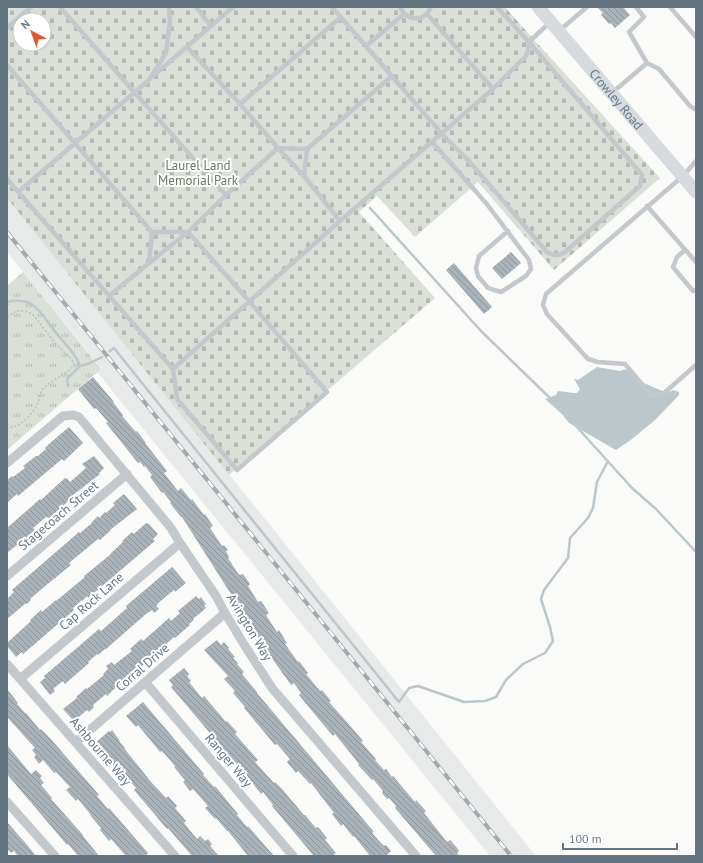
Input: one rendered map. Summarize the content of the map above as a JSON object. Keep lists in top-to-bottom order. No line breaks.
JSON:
{"streets":{"main road":["Crowley Road"],"street":["Stagecoach Street","Cap Rock Lane","Avington Way","Corral Drive","Ashbourne Way","Ranger Way"]},"crossings":[["Stagecoach Street","Avington Way"],["Cap Rock Lane","Avington Way"],["Cap Rock Lane","Ashbourne Way"],["Avington Way","Corral Drive"],["Corral Drive","Ashbourne Way"],["Corral Drive","Ranger Way"]],"parks":["Laurel Land Memorial Park"],"scale_bar":"100 m","north":"top left"}
